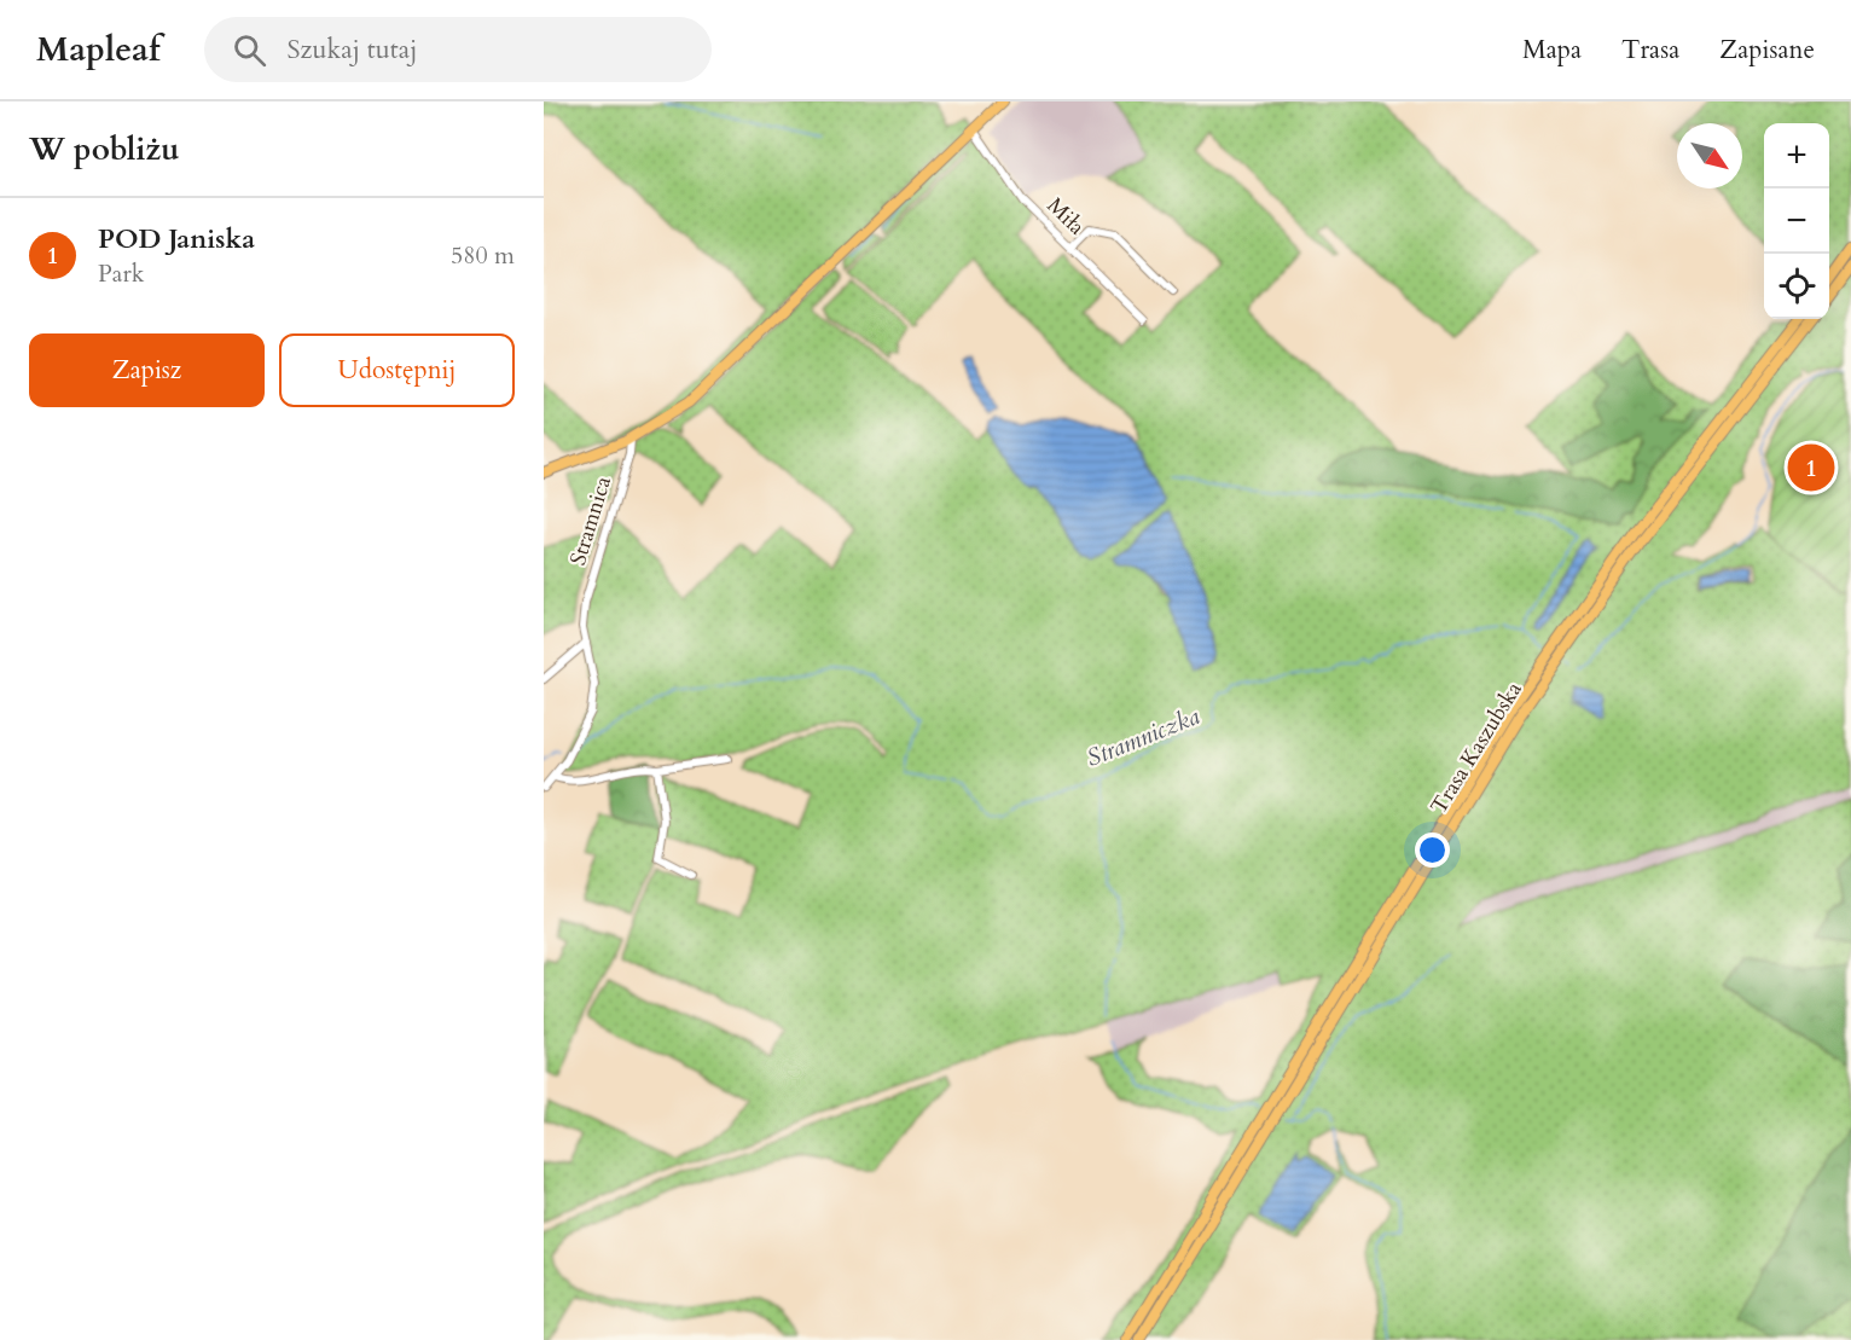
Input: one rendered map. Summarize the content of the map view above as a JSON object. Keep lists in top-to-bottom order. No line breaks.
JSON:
{"streets":{"highway":["Trasa Kaszubska"],"street":["Miła","Stramnica"]},"water":["Stramniczka"],"north":"bottom right","page":{"header":"Mapleaf","search":"Szukaj tutaj","nav":["Mapa","Trasa","Zapisane"],"heading":"W pobliżu","map_buttons":["+","−"],"list":[{"mark":"1","name":"POD Janiska","note":"Park","value":"580 m"}],"buttons":["Zapisz","Udostępnij"],"pins":"1"}}
